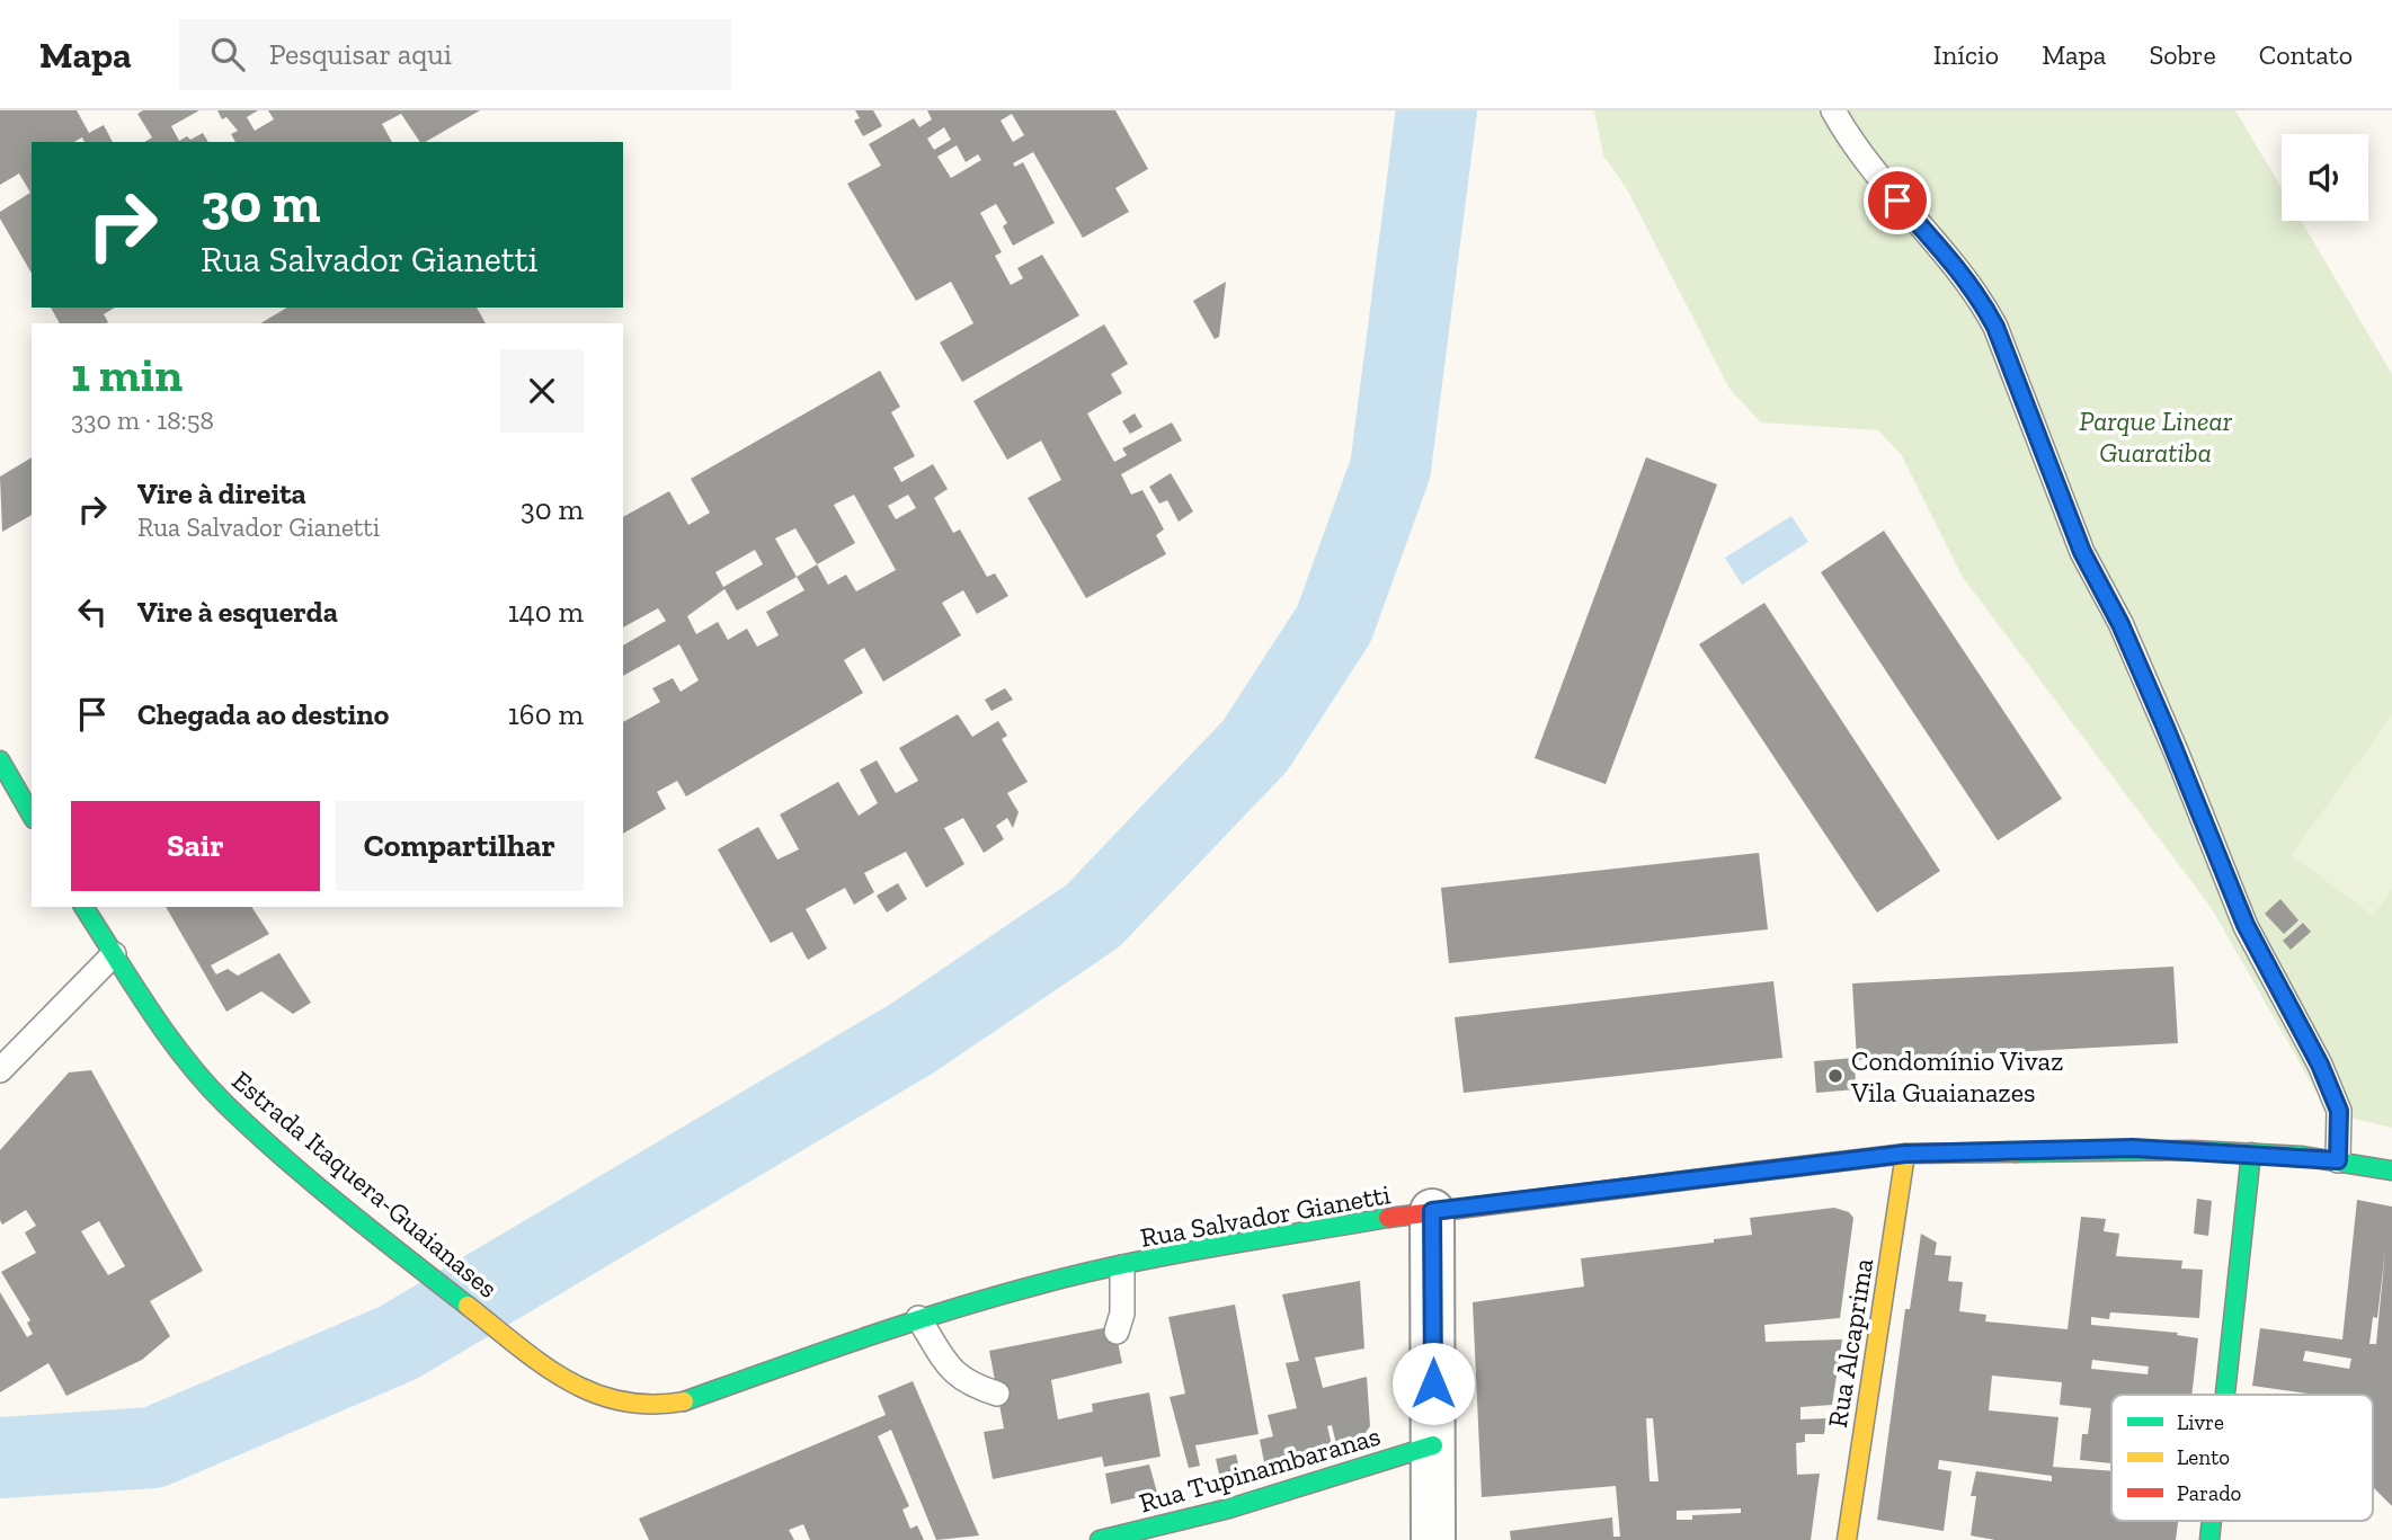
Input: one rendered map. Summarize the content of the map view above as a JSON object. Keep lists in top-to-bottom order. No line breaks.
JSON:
{"streets":{"main road":["Estrada Itaquera-Guaianases","Rua Salvador Gianetti","Rua Alcaprima","Rua Tupinambaranas"]},"crossings":[["Estrada Itaquera-Guaianases","Rua Salvador Gianetti"],["Rua Salvador Gianetti","Rua Alcaprima"]],"parks":["Parque Linear Guaratiba"],"places":["Condomínio Vivaz Vila Guaianazes"],"legend":["Livre","Lento","Parado"],"page":{"header":"Mapa","search":"Pesquisar aqui","nav":["Início","Mapa","Sobre","Contato"],"turn":["30 m","Rua Salvador Gianetti"],"heading":["1 min","330 m · 18:58"],"list":[{"name":"Vire à direita","note":"Rua Salvador Gianetti","value":"30 m"},{"name":"Vire à esquerda","value":"140 m"},{"name":"Chegada ao destino","value":"160 m"}],"buttons":["Sair","Compartilhar"]}}
